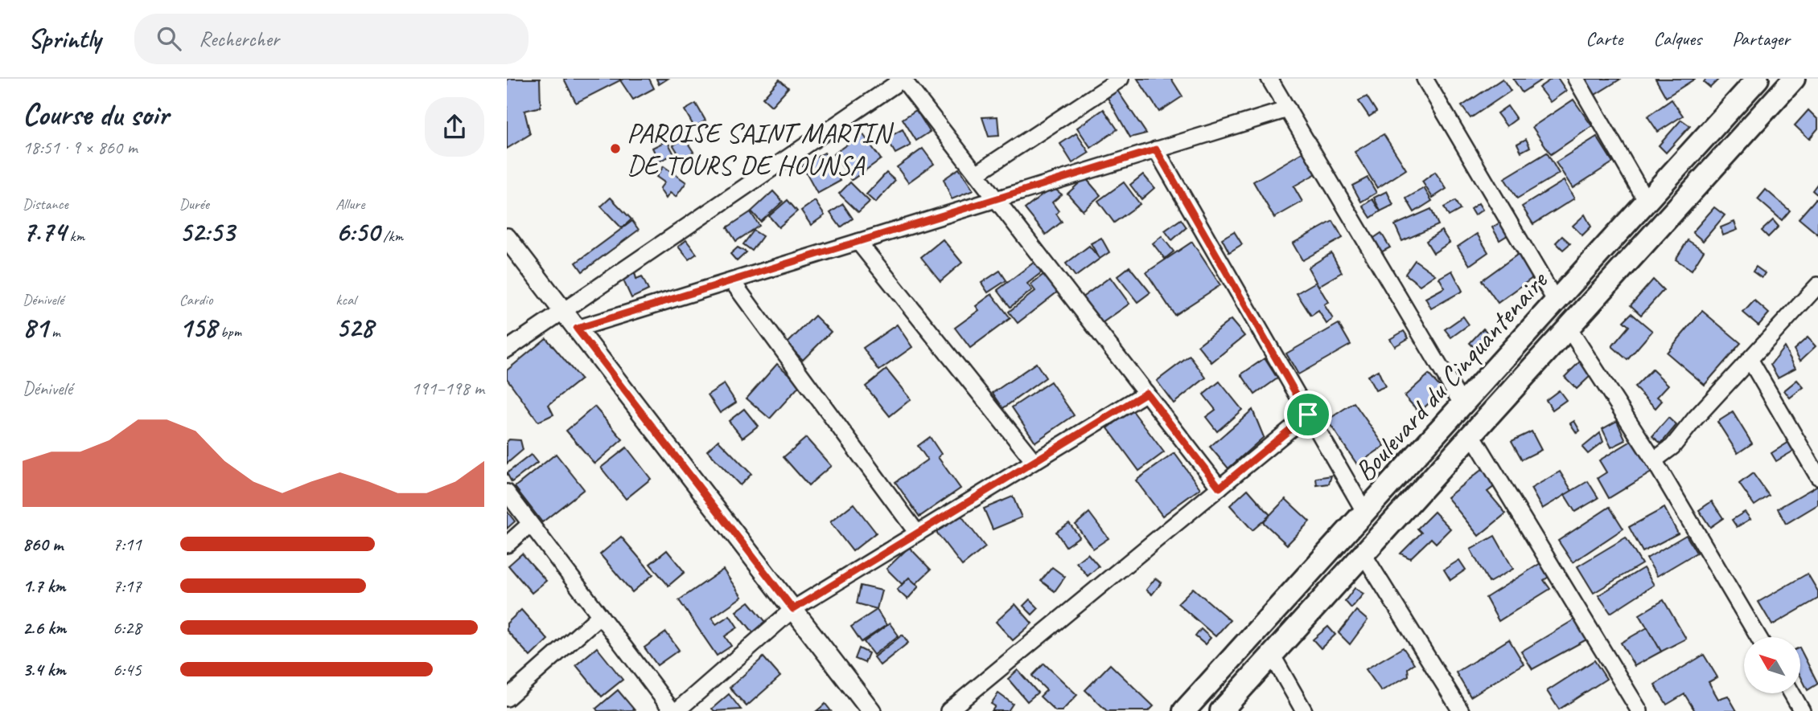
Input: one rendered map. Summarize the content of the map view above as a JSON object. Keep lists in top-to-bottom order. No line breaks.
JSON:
{"streets":{"main road":["Boulevard du Cinquantenaire"]},"places":["PAROISE SAINT MARTIN DE TOURS DE HOUNSA"],"north":"top left","page":{"header":"Sprintly","search":"Rechercher","nav":["Carte","Calques","Partager"],"heading":["Course du soir","18:51 · 9 × 860 m"],"stats":[["Distance","7.74 km"],["Durée","52:53"],["Allure","6:50 /km"],["Dénivelé","81 m"],["Cardio","158 bpm"],["kcal","528"]],"chart":["Dénivelé","191–198 m"],"list":[{"name":"860 m","note":"7:11"},{"name":"1.7 km","note":"7:17"},{"name":"2.6 km","note":"6:28"},{"name":"3.4 km","note":"6:45"}]}}
